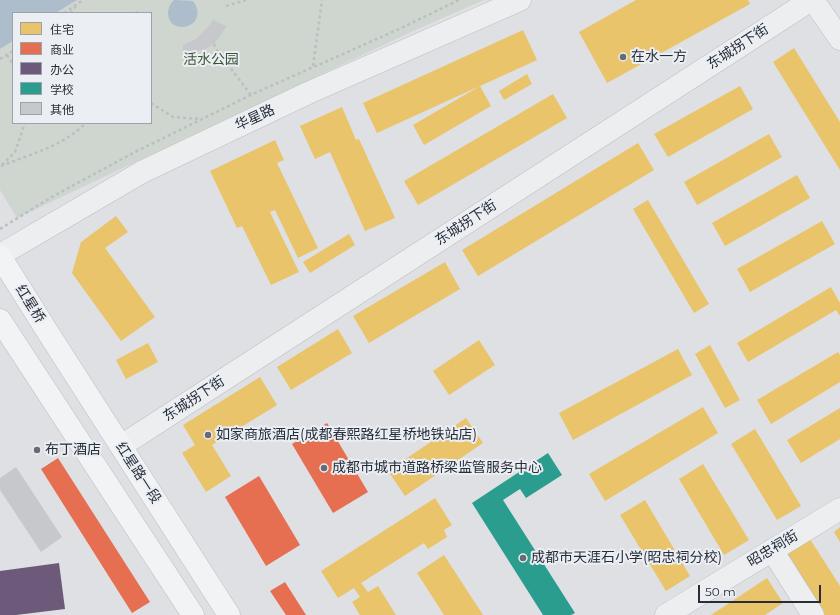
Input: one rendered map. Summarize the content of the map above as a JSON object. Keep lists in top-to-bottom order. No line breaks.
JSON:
{"streets":{"main road":["红星桥","红星路一段"],"street":["东城拐下街","华星路","昭忠祠街"]},"crossings":[["东城拐下街","红星路一段"],["华星路","红星桥"],["红星桥","红星路一段"]],"parks":["活水公园"],"places":["在水一方","如家商旅酒店(成都春熙路红星桥地铁站店)","布丁酒店","成都市城市道路桥梁监管服务中心","成都市天涯石小学(昭忠祠分校)"],"legend":["住宅","商业","办公","学校","其他"],"scale_bar":"50 m"}
